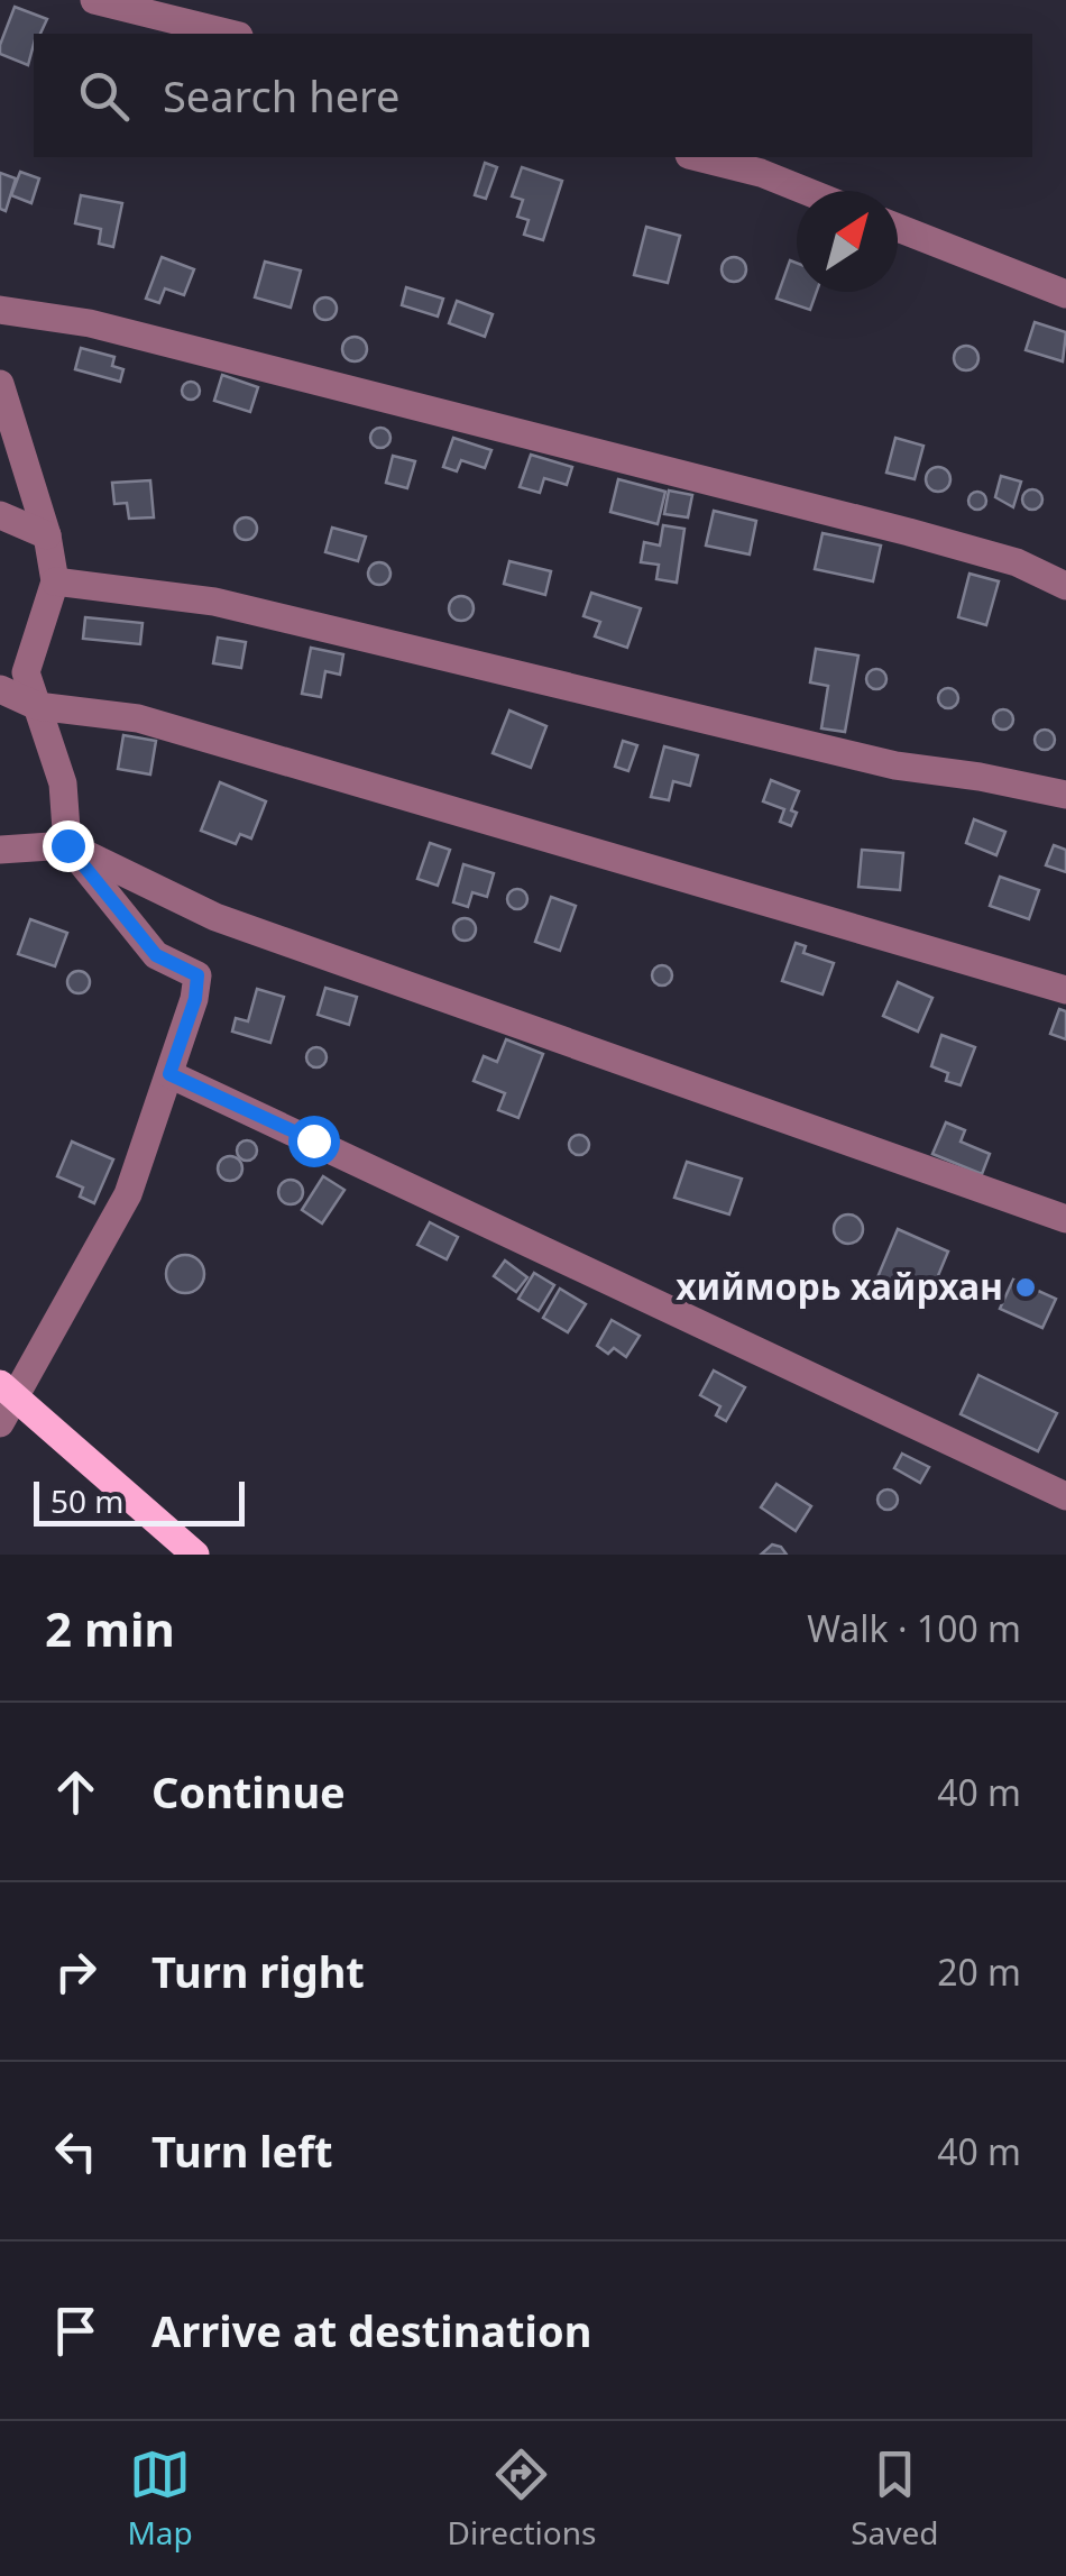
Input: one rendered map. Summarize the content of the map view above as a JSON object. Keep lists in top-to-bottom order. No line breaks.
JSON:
{"places":["хийморь хайрхан"],"scale_bar":"50 m","north":"top right","page":{"search":"Search here","scale":"50 m","heading":["2 min","Walk · 100 m"],"list":[["Continue","40 m"],["Turn right","20 m"],["Turn left","40 m"],"Arrive at destination"],"nav":["Map","Directions","Saved"]}}
